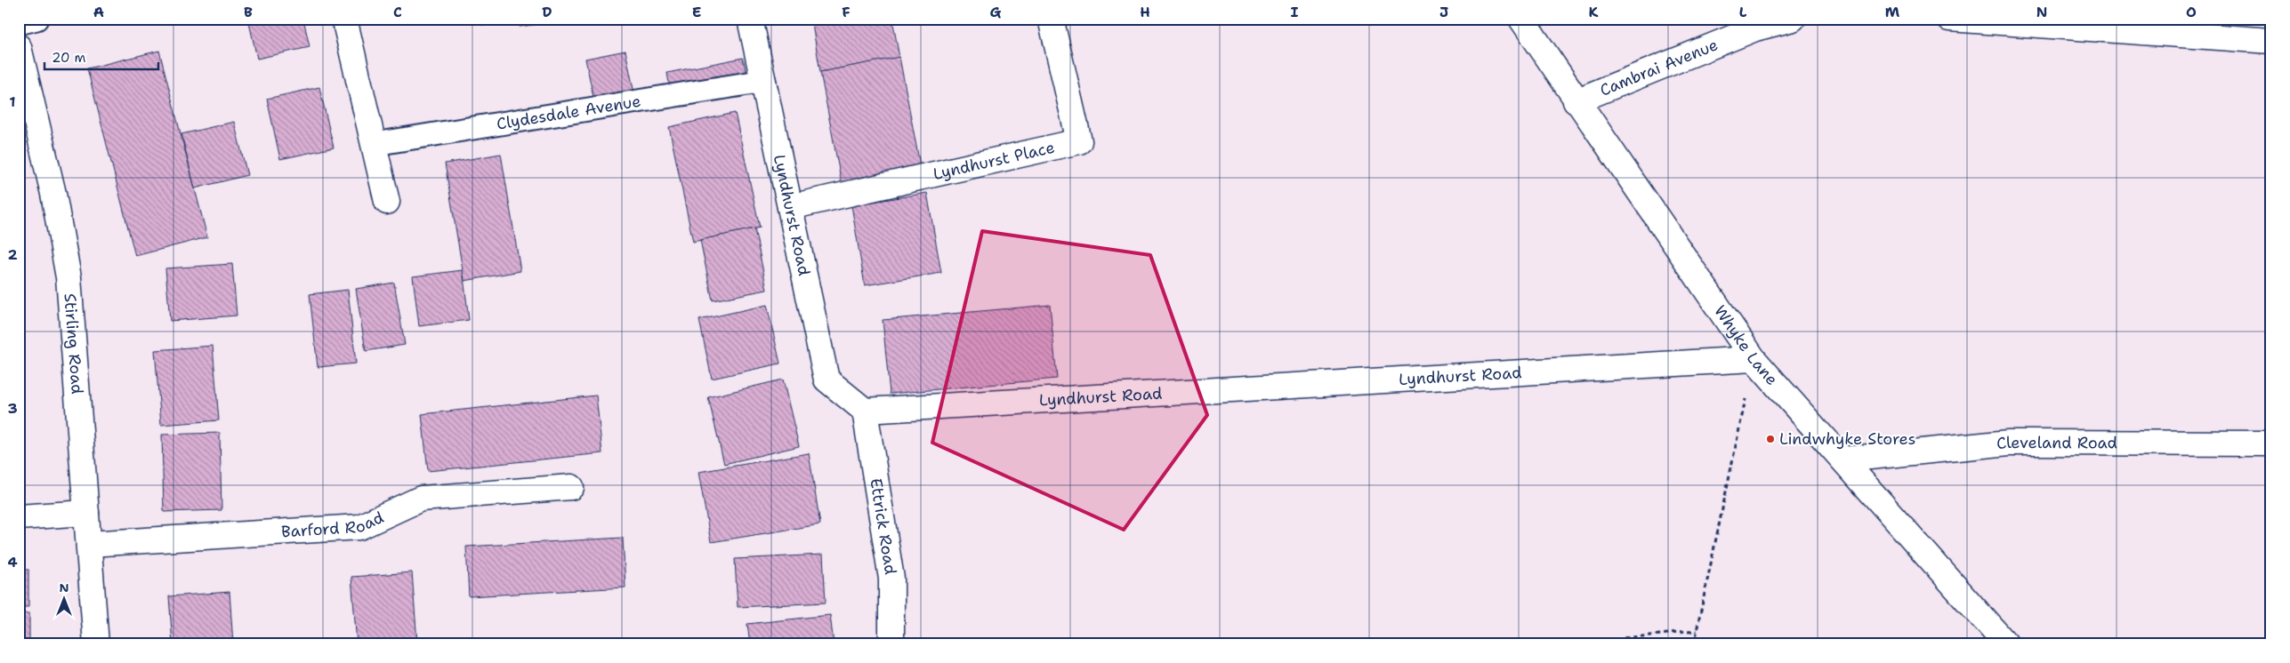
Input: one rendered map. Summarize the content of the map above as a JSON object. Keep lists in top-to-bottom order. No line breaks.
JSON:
{"streets":{"street":["Cambrai Avenue","Lyndhurst Place","Lyndhurst Road","Stirling Road","Whyke Lane","Cleveland Road","Barford Road","Ettrick Road"],"lane":["Clydesdale Avenue"]},"crossings":[["Cambrai Avenue","Whyke Lane"],["Clydesdale Avenue","Lyndhurst Road"],["Lyndhurst Place","Lyndhurst Road"],["Lyndhurst Road","Whyke Lane"],["Lyndhurst Road","Ettrick Road"],["Stirling Road","Barford Road"],["Whyke Lane","Cleveland Road"]],"places":["Lindwhyke Stores"],"scale_bar":"20 m","north":"top","grid":{"columns":["A","B","C","D","E","F","G","H","I","J","K","L","M","N","O"],"rows":["1","2","3","4"]}}
